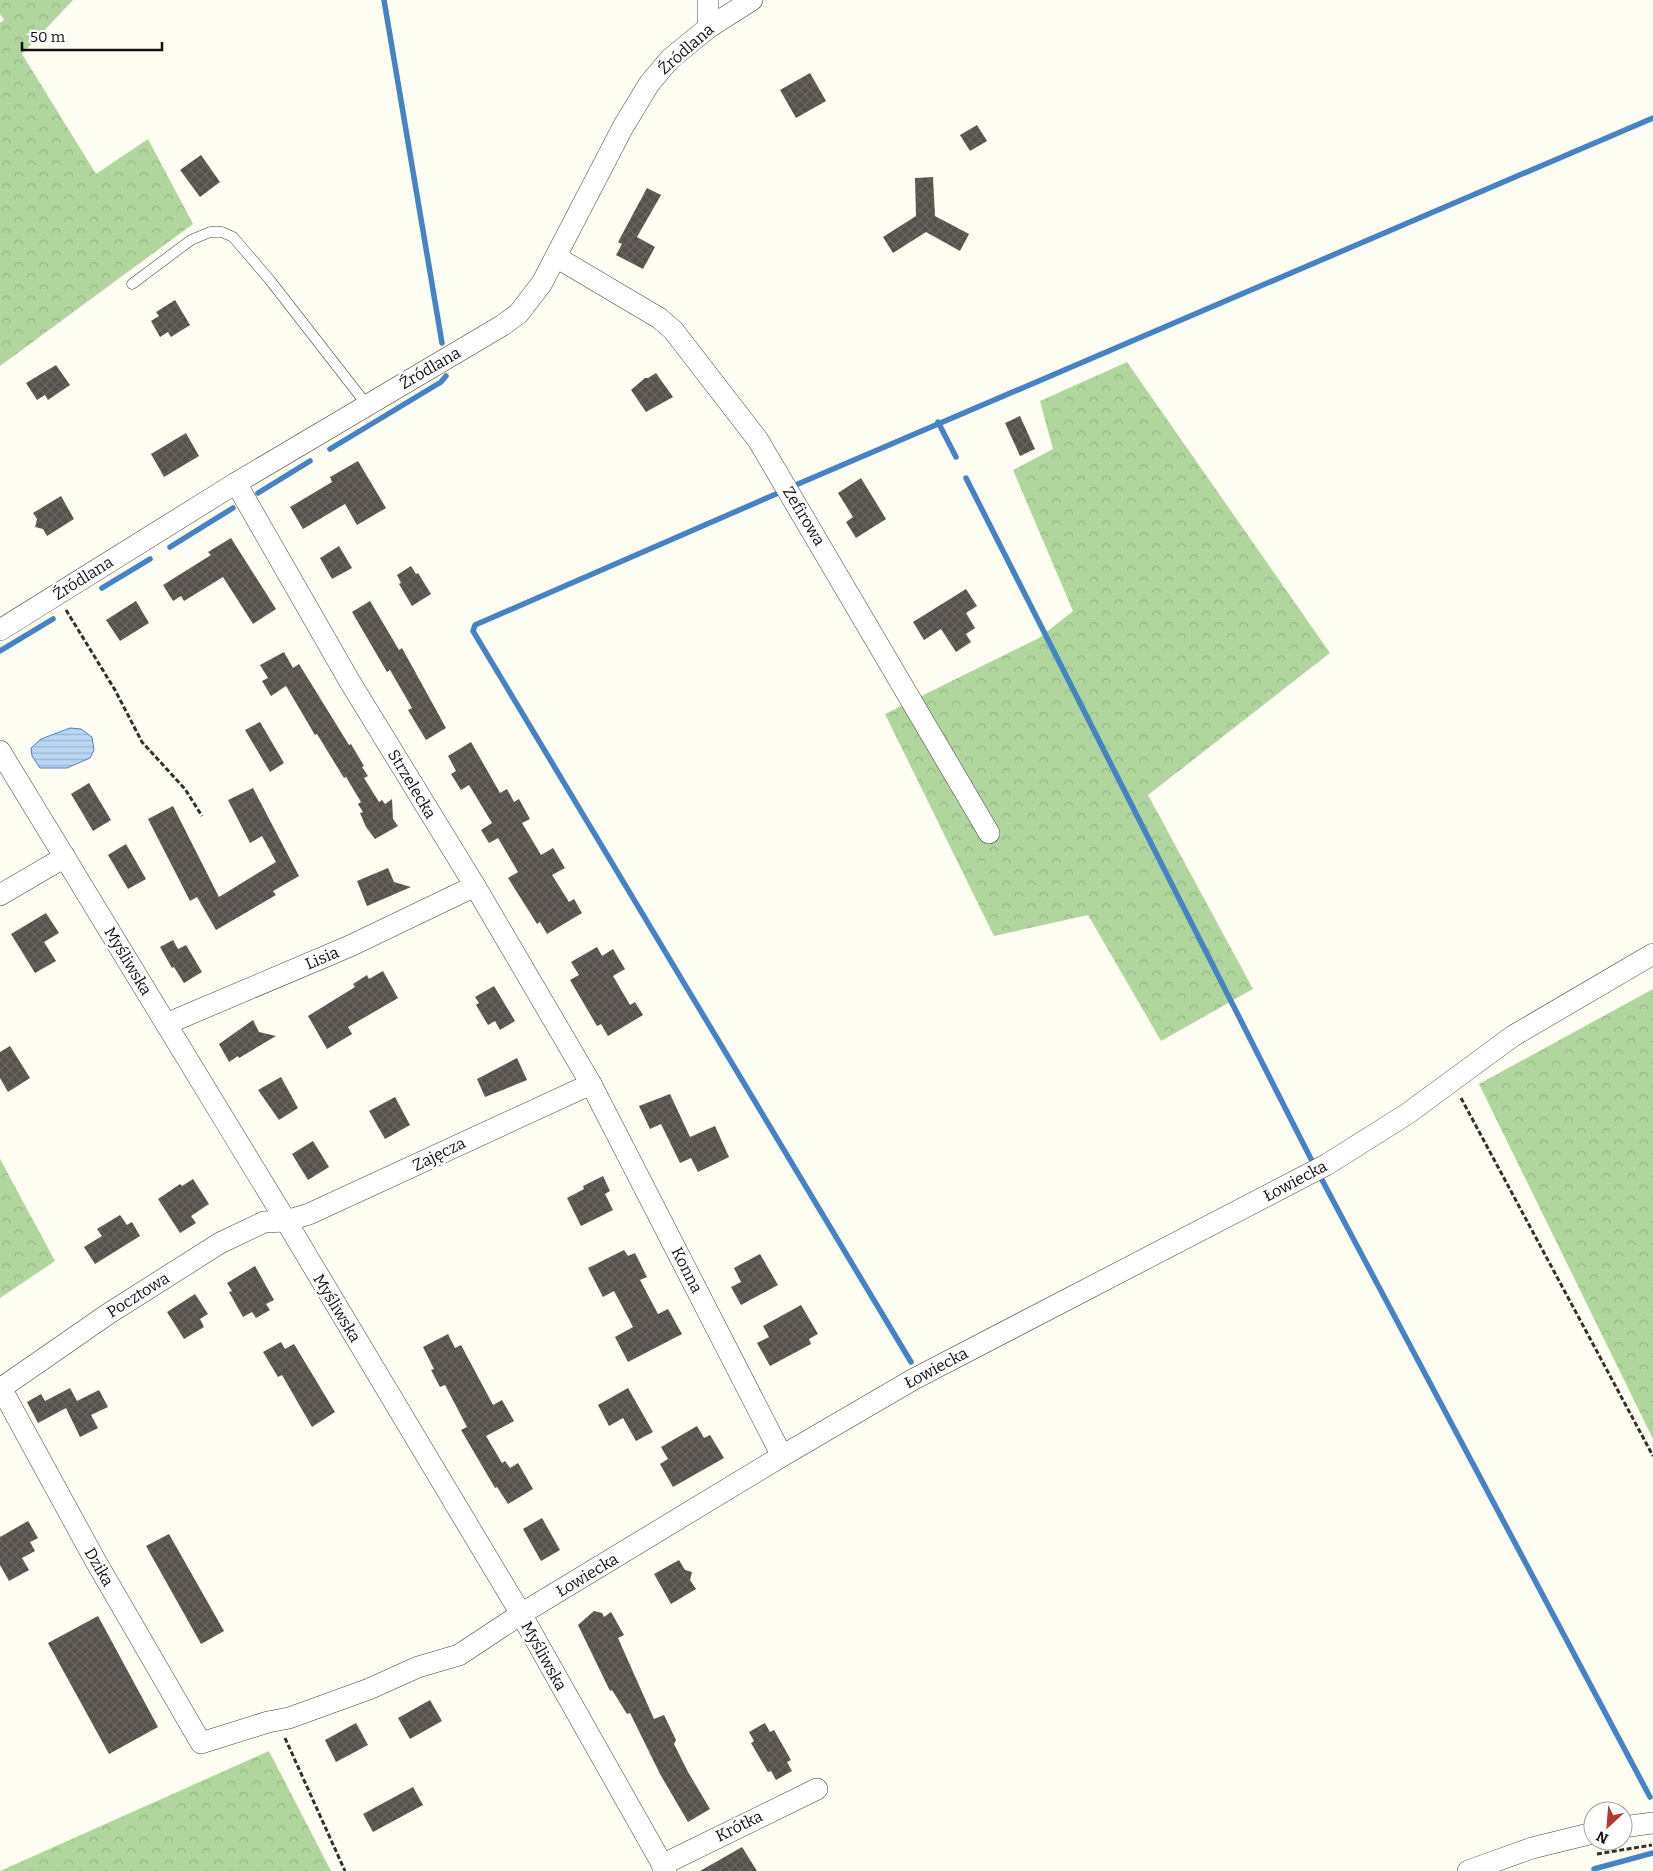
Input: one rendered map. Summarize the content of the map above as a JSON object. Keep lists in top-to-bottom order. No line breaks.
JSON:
{"streets":{"street":["Źródlana","Zefirowa","Strzelecka","Lisia","Myśliwska","Zajęcza","Łowiecka","Konna","Pocztowa","Dzika","Krótka"]},"crossings":[["Źródlana","Zefirowa"],["Źródlana","Strzelecka"],["Strzelecka","Lisia"],["Strzelecka","Zajęcza"],["Strzelecka","Konna"],["Lisia","Myśliwska"],["Myśliwska","Zajęcza"],["Myśliwska","Łowiecka"],["Myśliwska","Pocztowa"],["Myśliwska","Krótka"],["Zajęcza","Konna"],["Zajęcza","Pocztowa"],["Łowiecka","Konna"],["Łowiecka","Dzika"],["Pocztowa","Dzika"]],"scale_bar":"50 m","north":"bottom left"}
